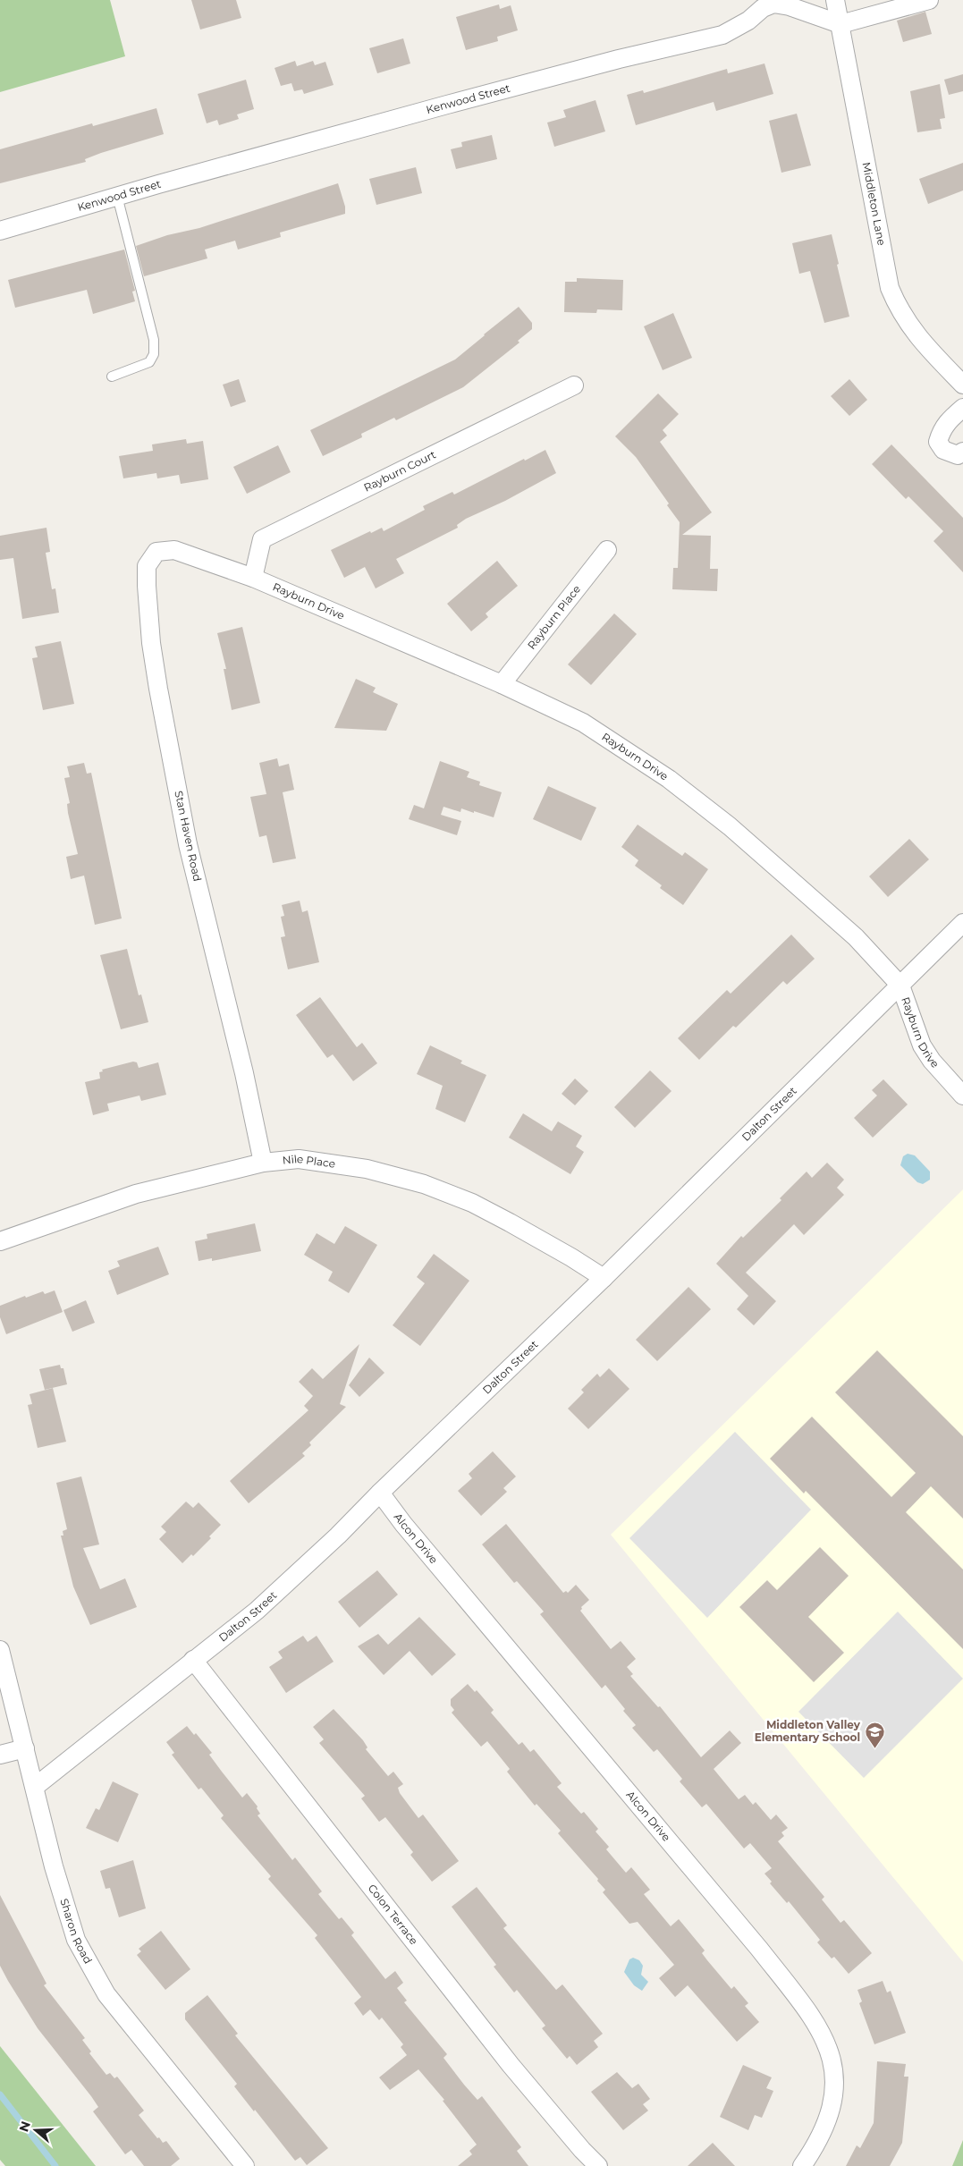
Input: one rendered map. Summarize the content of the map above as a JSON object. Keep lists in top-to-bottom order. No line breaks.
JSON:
{"streets":{"street":["Kenwood Street","Middleton Lane","Rayburn Court","Rayburn Drive","Rayburn Place","Stan Haven Road","Dalton Street","Nile Place","Alcon Drive","Colon Terrace","Sharon Road"]},"crossings":[["Kenwood Street","Middleton Lane"],["Rayburn Court","Rayburn Drive"],["Rayburn Drive","Rayburn Place"],["Rayburn Drive","Stan Haven Road"],["Rayburn Drive","Dalton Street"],["Stan Haven Road","Nile Place"],["Dalton Street","Nile Place"],["Dalton Street","Alcon Drive"],["Dalton Street","Colon Terrace"],["Dalton Street","Sharon Road"]],"places":{"school or university":["Middleton Valley Elementary School"]},"north":"left"}
